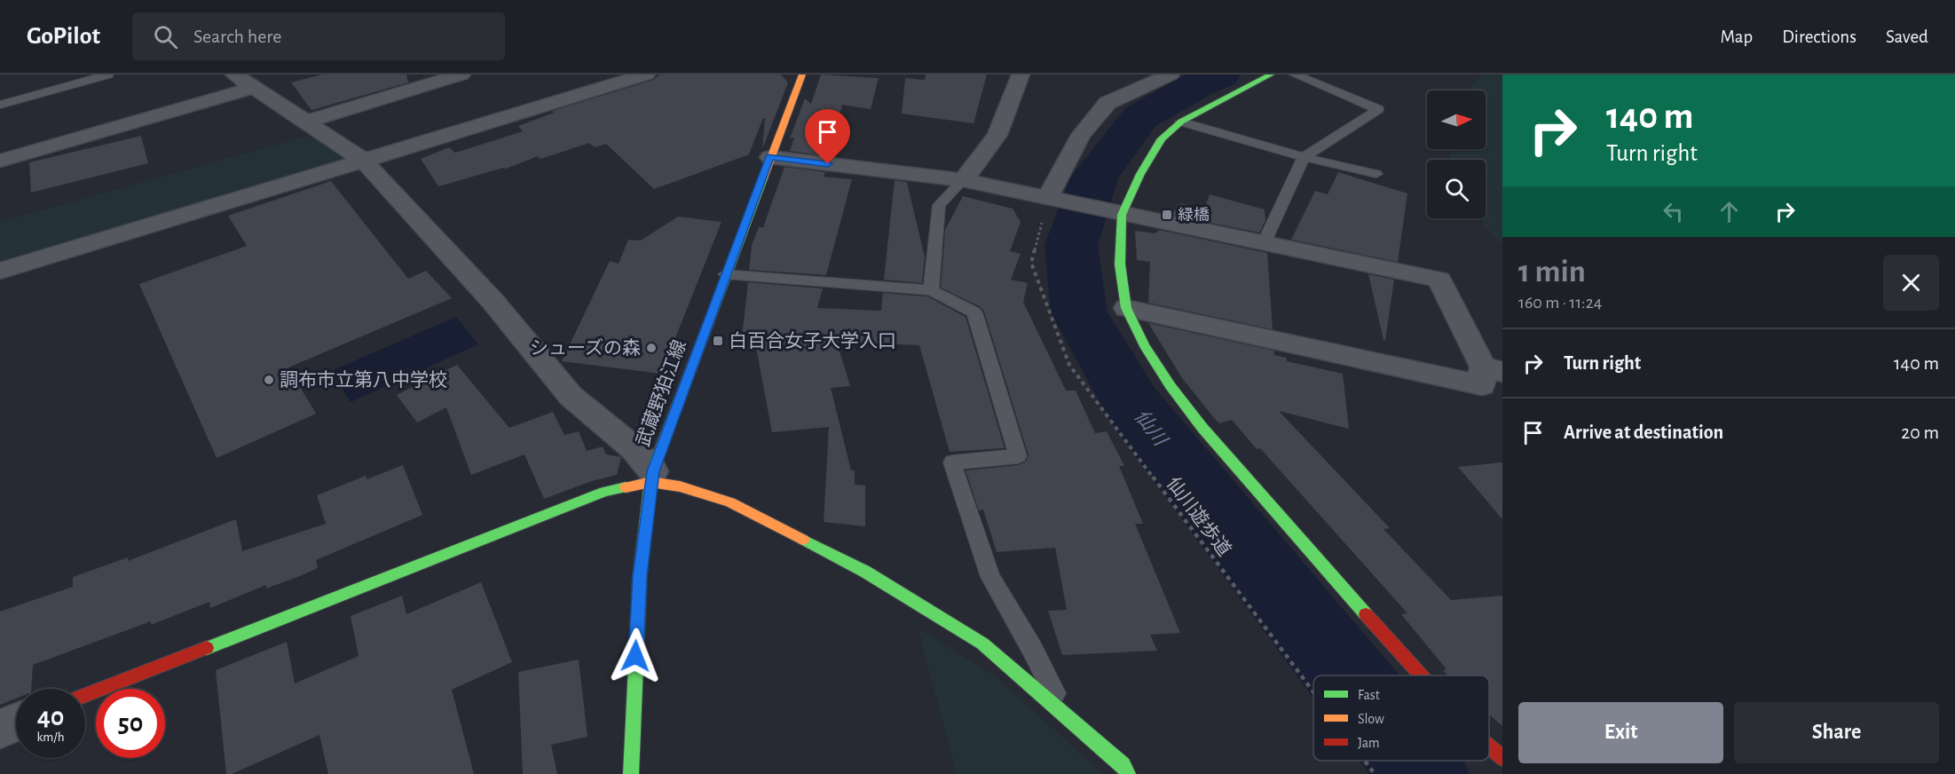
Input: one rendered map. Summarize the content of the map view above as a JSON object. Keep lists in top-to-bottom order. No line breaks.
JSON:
{"streets":{"street":["武蔵野狛江線"],"path":["仙川遊歩道"]},"water":["仙川"],"places":{"transit":["緑橋","白百合女子大学入口"],"other":["シューズの森","調布市立第八中学校"]},"legend":["Fast","Slow","Jam"],"north":"right","page":{"header":"GoPilot","search":"Search here","nav":["Map","Directions","Saved"],"turn":["140 m","Turn right"],"heading":["1 min","160 m · 11:24"],"list":[{"name":"Turn right","value":"140 m"},{"name":"Arrive at destination","value":"20 m"}],"speed":"40 km/h","limit":"50","buttons":["Exit","Share"]}}
